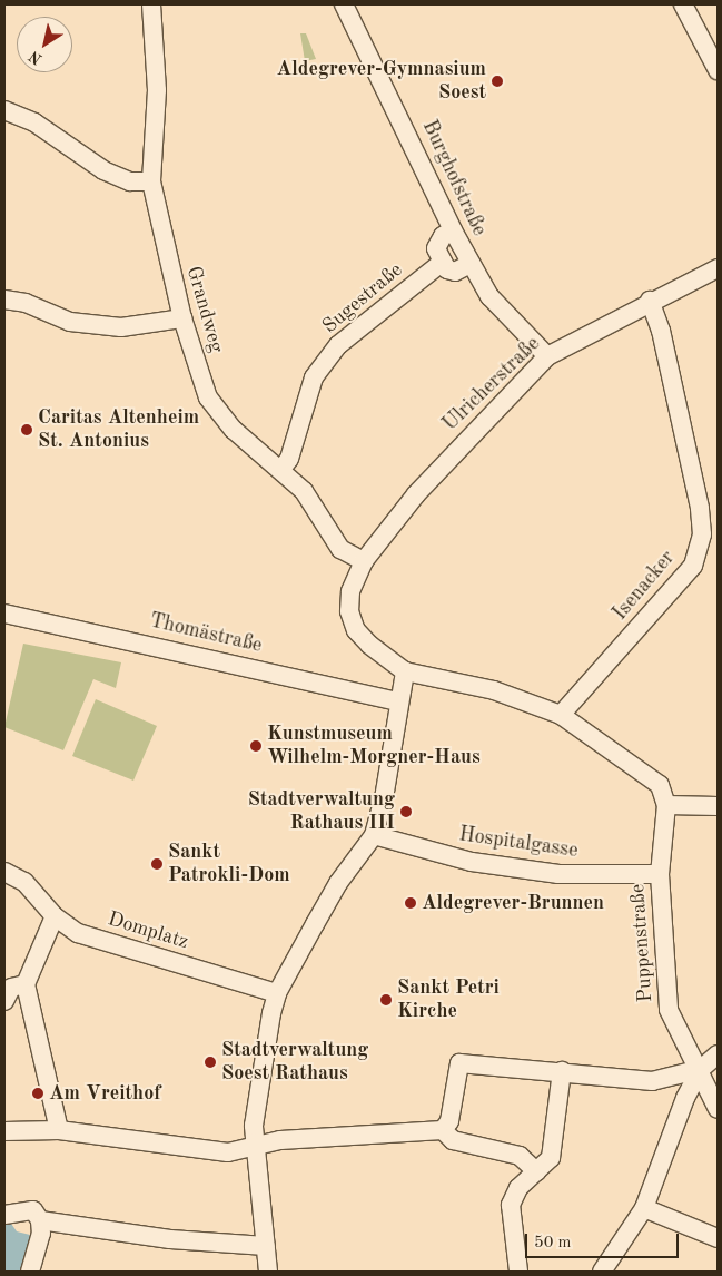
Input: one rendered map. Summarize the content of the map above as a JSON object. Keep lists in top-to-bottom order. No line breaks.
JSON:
{"streets":{"street":["Burghofstraße","Sugestraße","Grandweg","Ulricherstraße","Isenacker","Thomästraße","Hospitalgasse","Domplatz","Puppenstraße"]},"crossings":[["Burghofstraße","Ulricherstraße"],["Sugestraße","Grandweg"],["Grandweg","Ulricherstraße"],["Ulricherstraße","Isenacker"],["Hospitalgasse","Puppenstraße"]],"places":["Aldegrever-Gymnasium Soest","Caritas Altenheim St. Antonius","Kunstmuseum Wilhelm-Morgner-Haus","Stadtverwaltung Rathaus III","Sankt Patrokli-Dom","Aldegrever-Brunnen","Sankt Petri Kirche","Stadtverwaltung Soest Rathaus","Am Vreithof"],"scale_bar":"50 m","north":"bottom left"}
